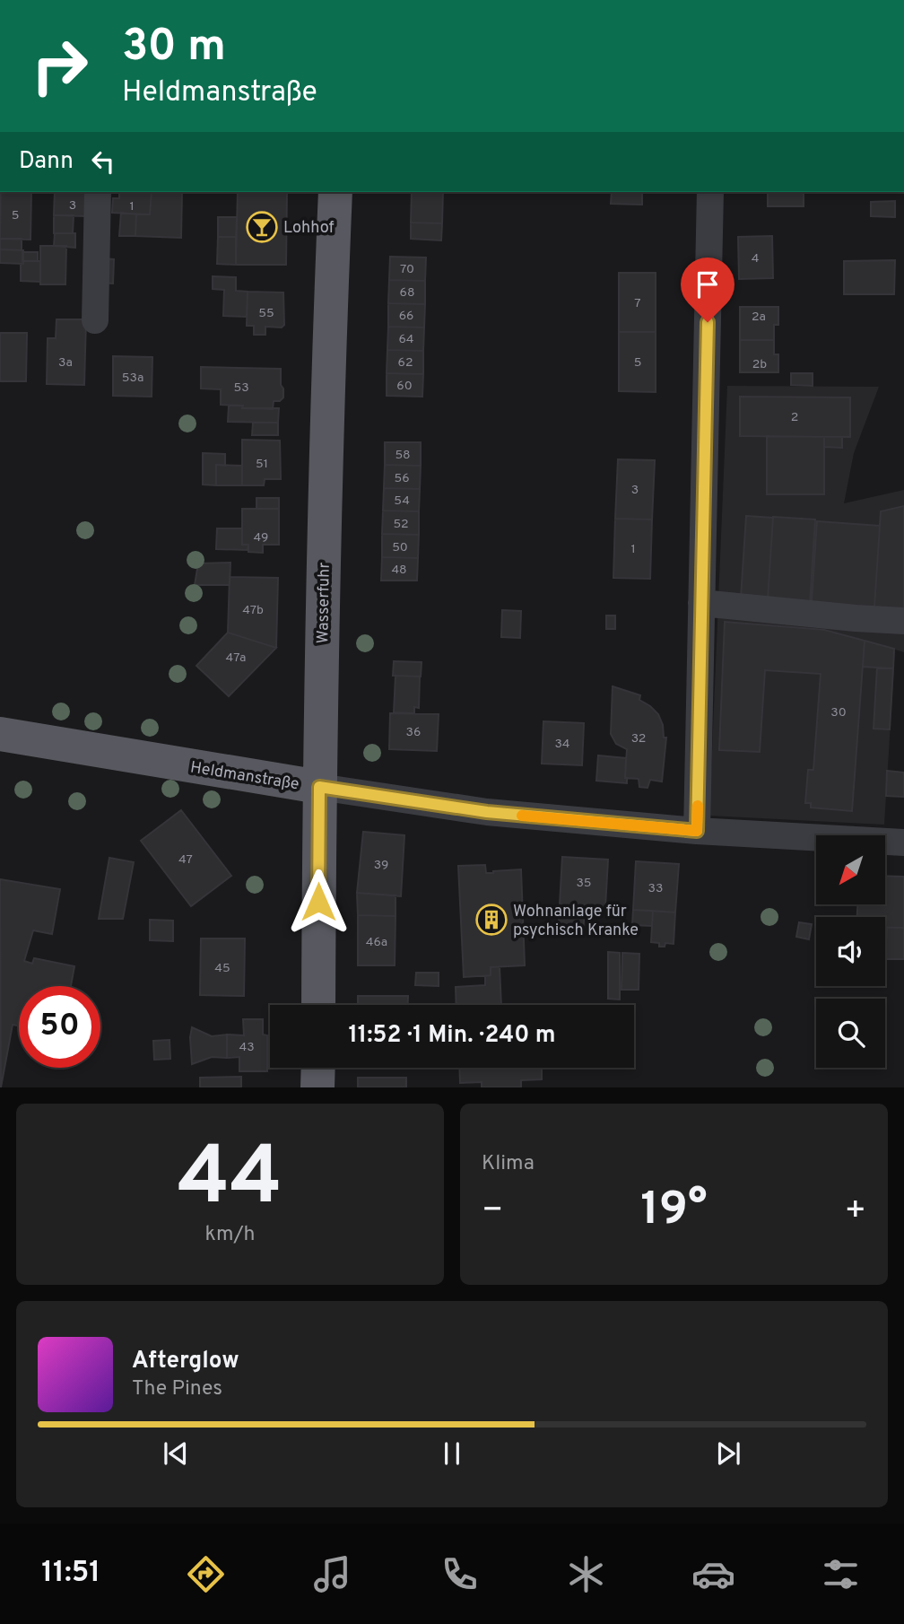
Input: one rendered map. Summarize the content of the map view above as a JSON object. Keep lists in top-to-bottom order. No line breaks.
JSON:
{"streets":{"main road":["Wasserfuhr","Heldmanstraße"]},"crossings":[["Wasserfuhr","Heldmanstraße"]],"places":{"bar":["Lohhof"],"building":["Wohnanlage für psychisch Kranke"]},"house_numbers":["3","1","5","4","70","68","7","55","66","2a","64","3a","62","5","2b","53a","60","53","2","58","51","56","3","54","52","49","50","1","48","47b","47a","30","36","32","34","47","39","35","33","46a","45","43"],"north":"bottom left","page":{"turn":["30 m","Heldmanstraße"],"then":"Dann","limit":"50","trip":"11:52 · 1 Min. · 240 m","tile":[["44","km/h"],"Klima"],"heat":["−","19°","+"],"song":["Afterglow","The Pines"],"tabs":"11:51"}}
